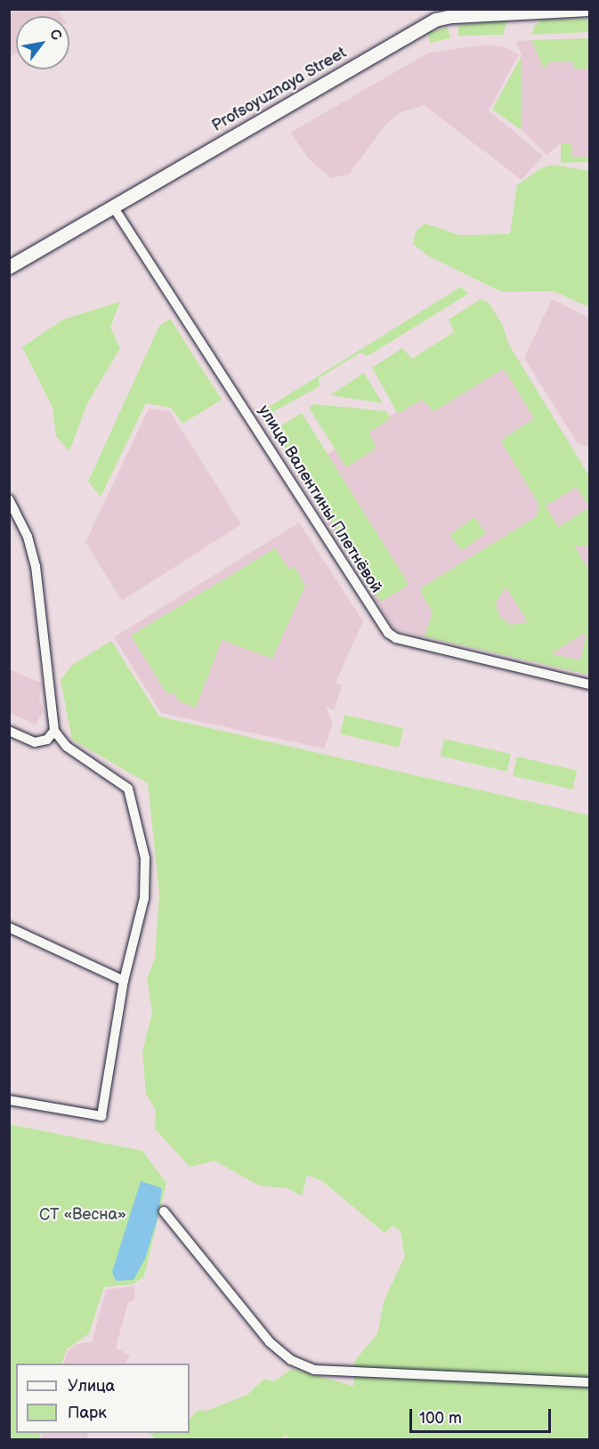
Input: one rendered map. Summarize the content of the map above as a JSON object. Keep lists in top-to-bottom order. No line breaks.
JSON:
{"streets":{"main road":["Profsoyuznaya Street"],"street":["улица Валентины Плетнёвой"]},"crossings":[["Profsoyuznaya Street","улица Валентины Плетнёвой"]],"parks":["СТ «Весна»"],"legend":["Улица","Парк"],"scale_bar":"100 m","north":"top right"}
